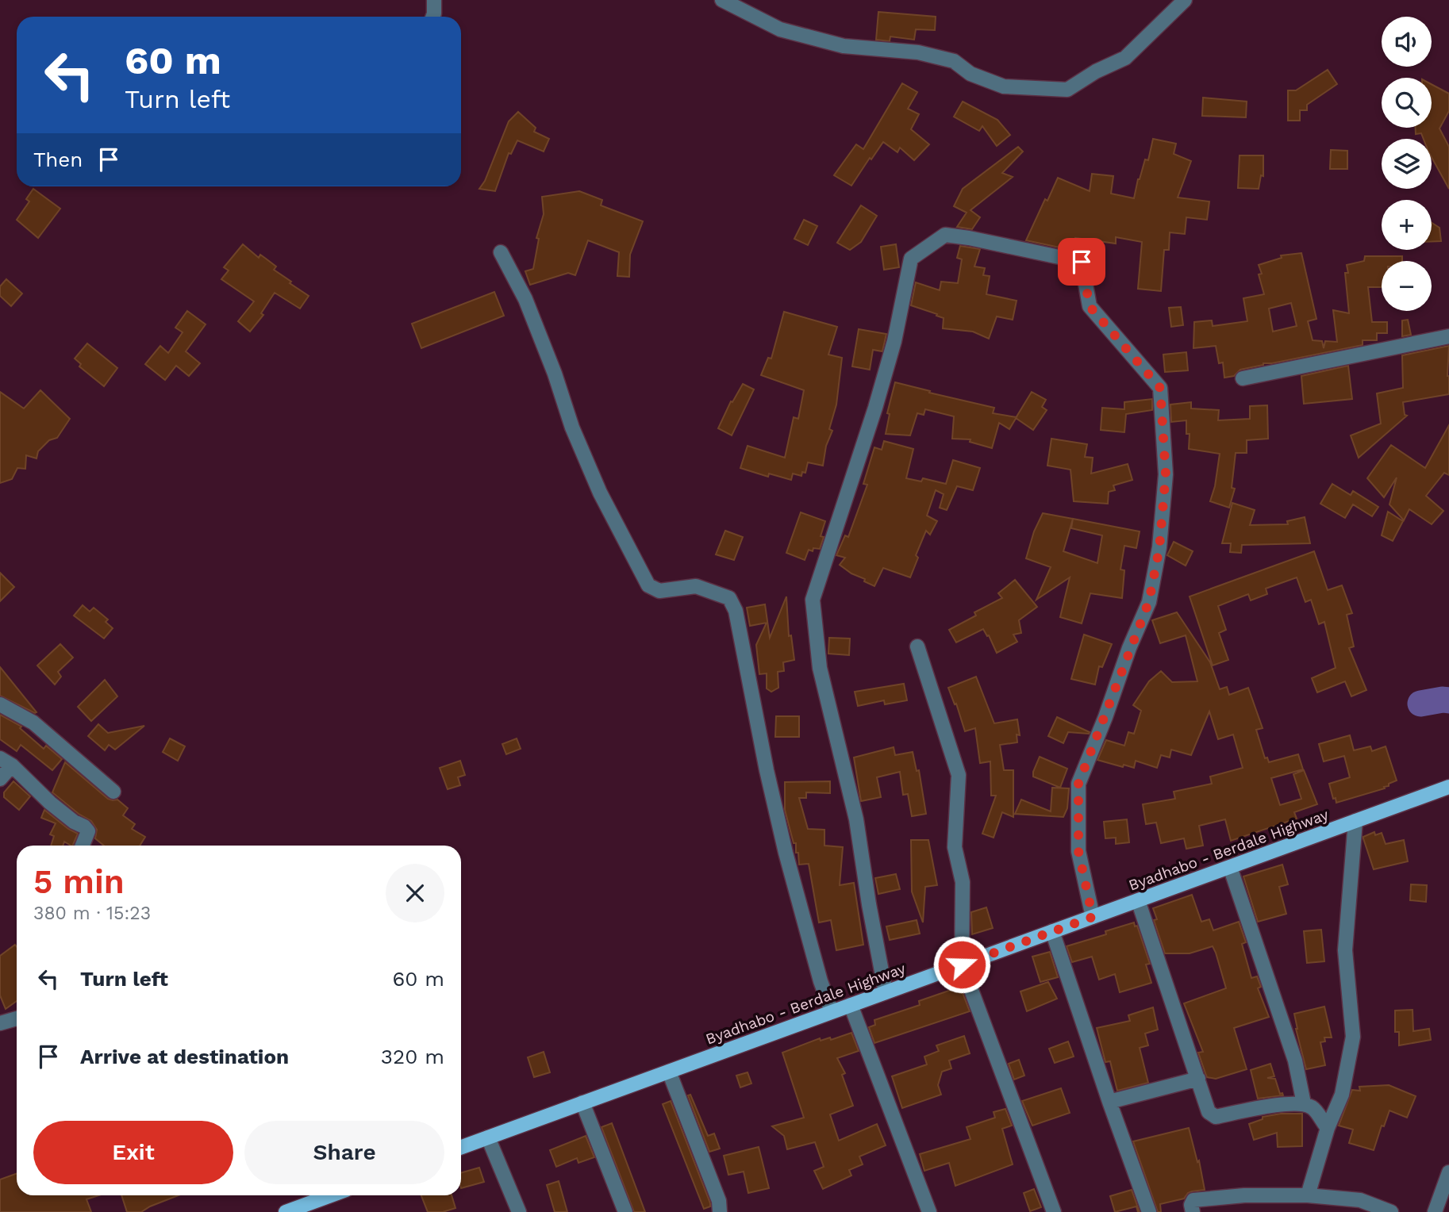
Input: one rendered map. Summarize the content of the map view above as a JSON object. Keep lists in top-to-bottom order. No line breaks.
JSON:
{"streets":{"main road":["Byadhabo - Berdale Highway"]},"page":{"map_buttons":["+","−"],"turn":["60 m","Turn left"],"then":"Then","heading":["5 min","380 m · 15:23"],"list":[{"name":"Turn left","value":"60 m"},{"name":"Arrive at destination","value":"320 m"}],"buttons":["Exit","Share"]}}
